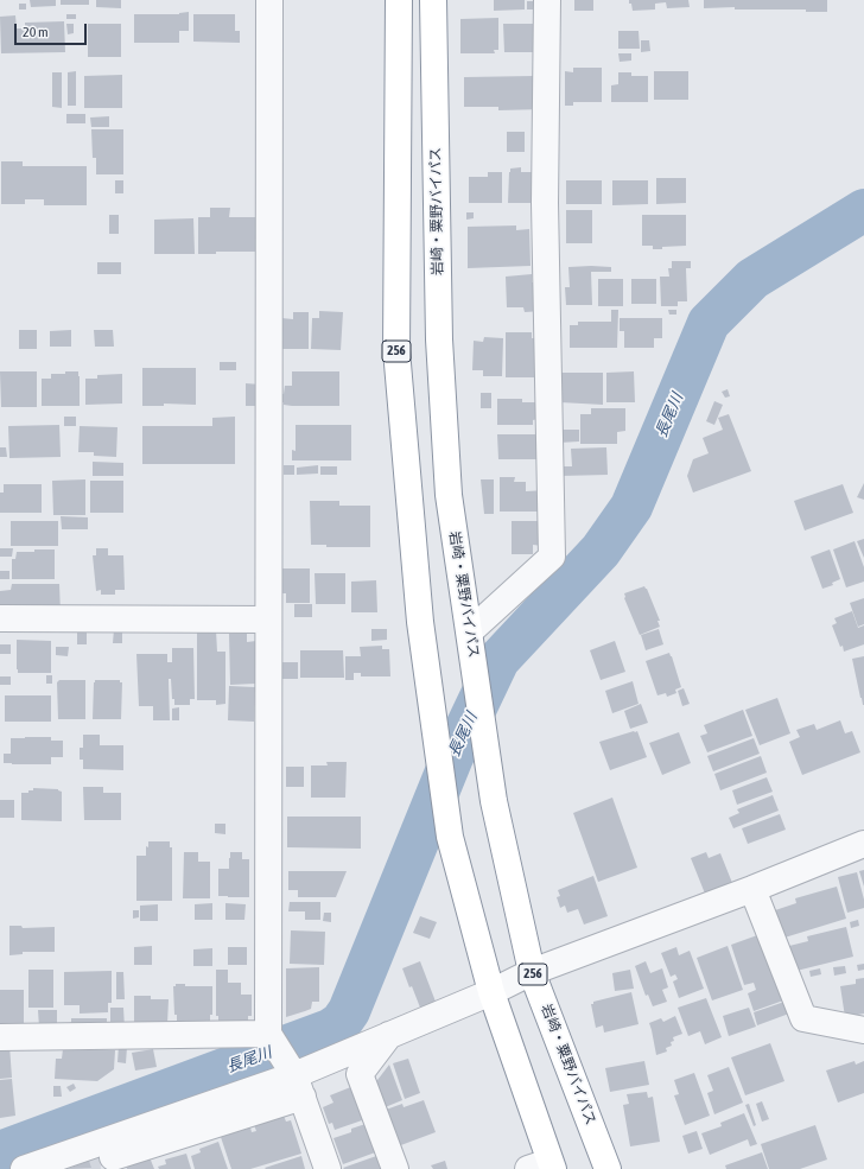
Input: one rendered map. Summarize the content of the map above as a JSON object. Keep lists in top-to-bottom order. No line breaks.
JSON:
{"streets":{"highway":["岩崎・粟野バイパス","256"]},"water":["長尾川"],"scale_bar":"20 m"}
